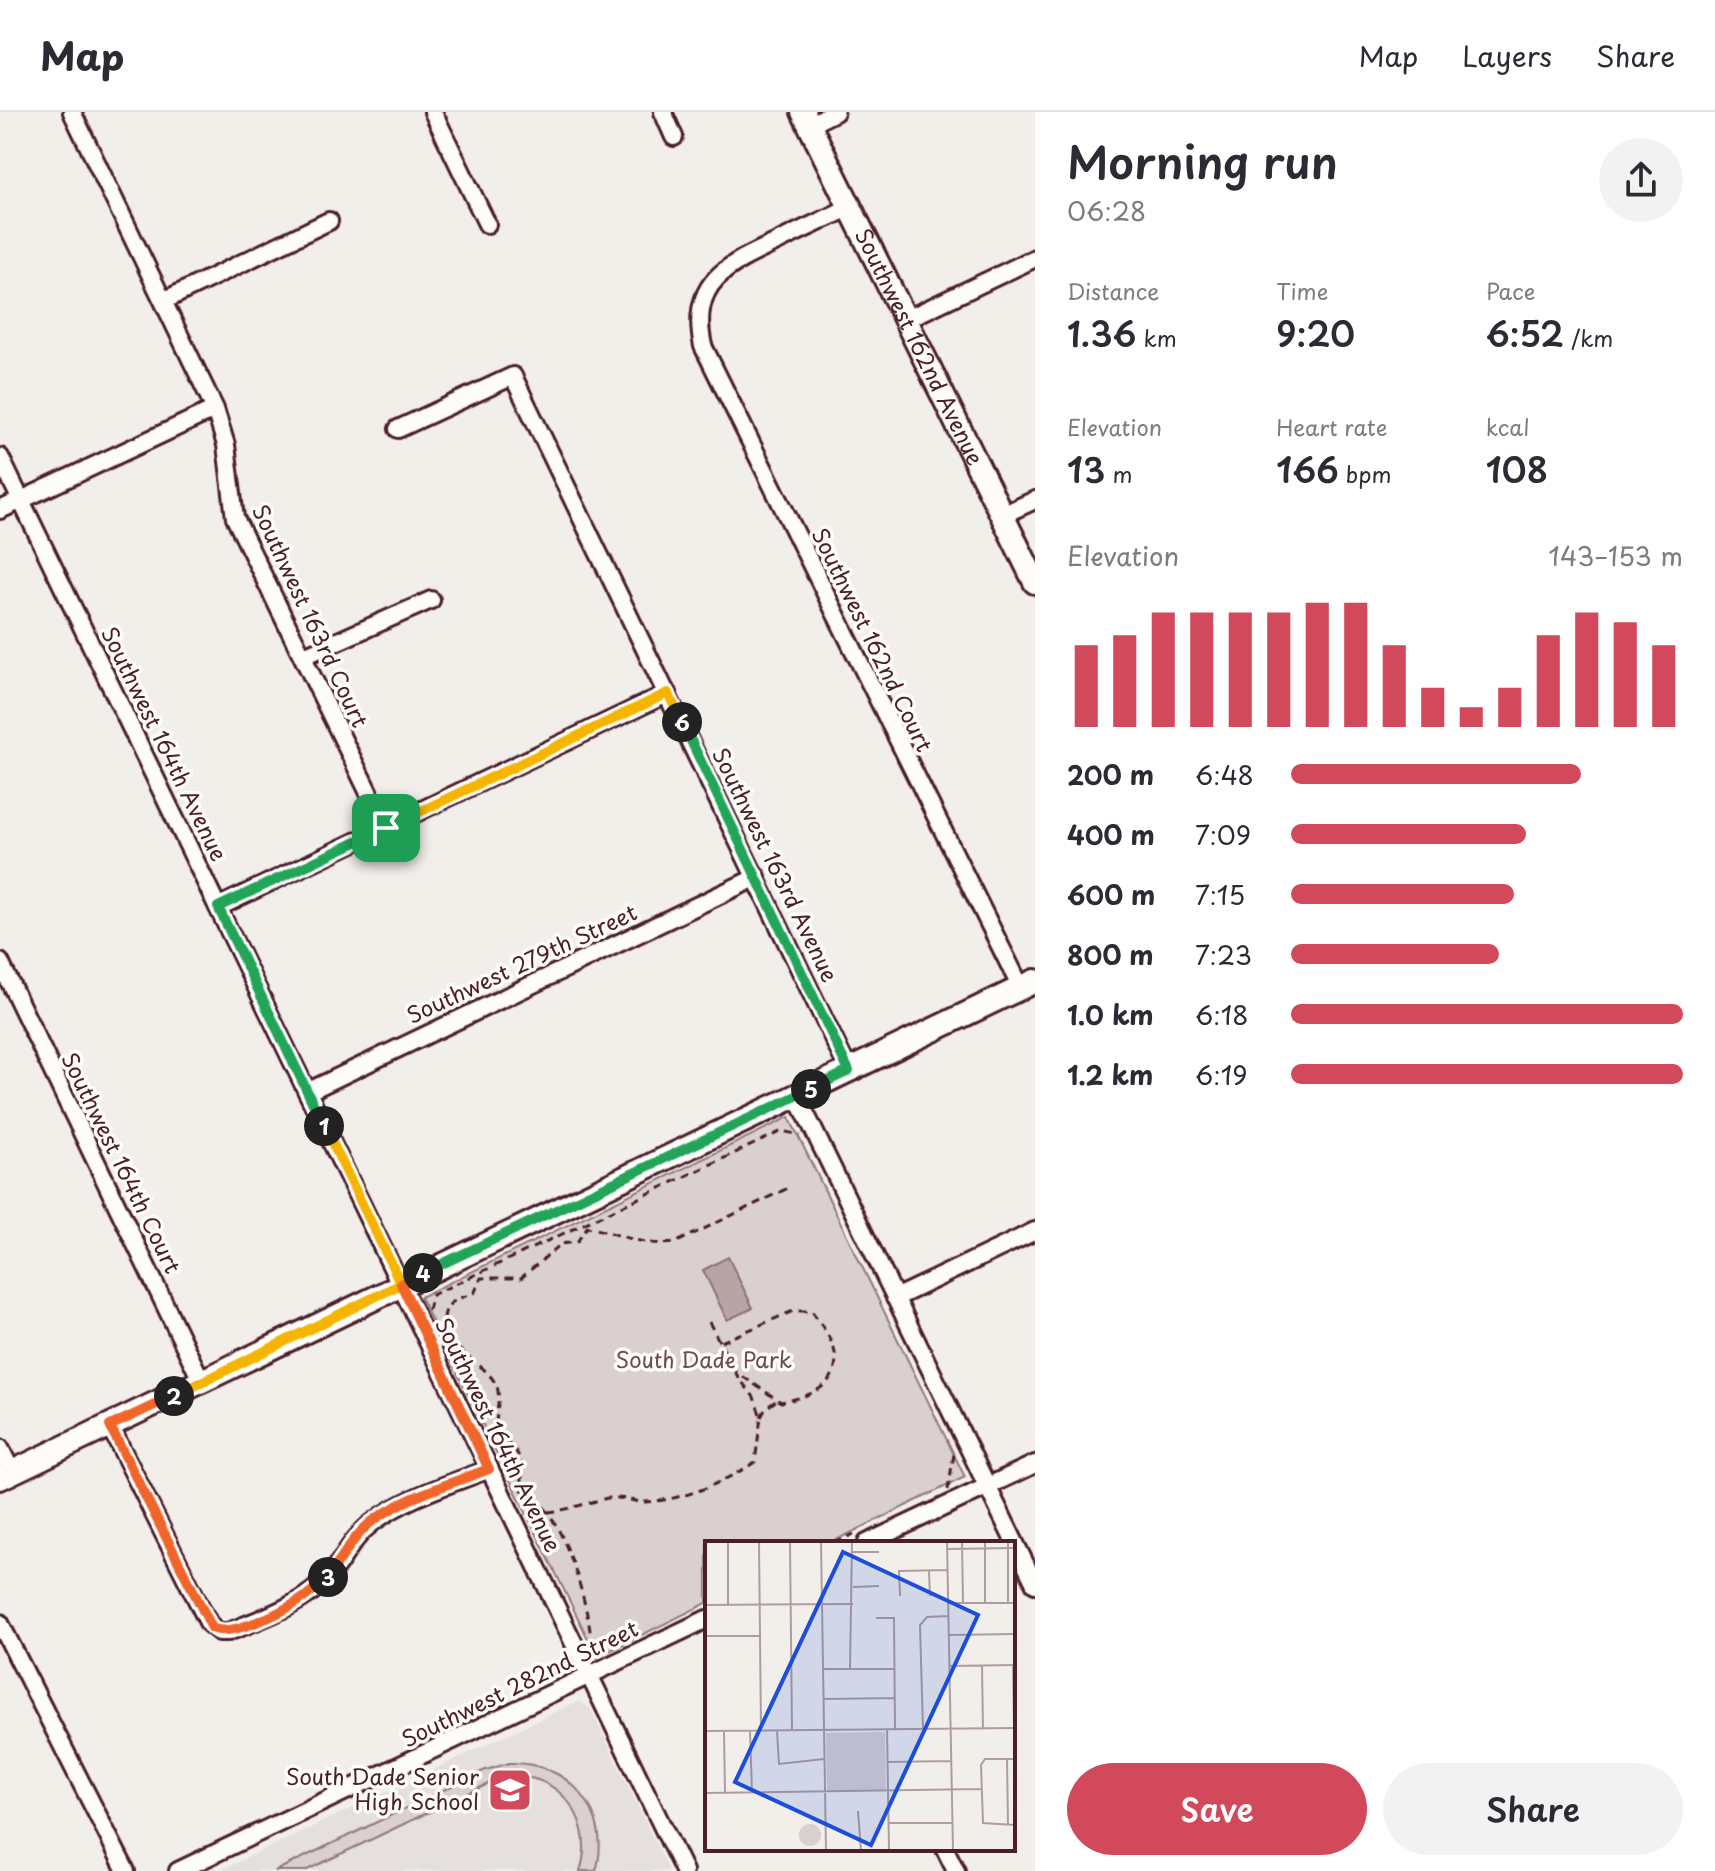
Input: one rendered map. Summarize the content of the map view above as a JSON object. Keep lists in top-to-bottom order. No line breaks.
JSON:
{"streets":{"street":["Southwest 162nd Avenue","Southwest 163rd Court","Southwest 162nd Court","Southwest 164th Avenue","Southwest 163rd Avenue","Southwest 279th Street","Southwest 164th Court","Southwest 282nd Street"]},"crossings":[["Southwest 162nd Avenue","Southwest 162nd Court"],["Southwest 164th Avenue","Southwest 279th Street"],["Southwest 164th Avenue","Southwest 282nd Street"],["Southwest 163rd Avenue","Southwest 279th Street"]],"parks":["South Dade Park"],"places":{"school or university":["South Dade Senior High School"]},"page":{"header":"Map","nav":["Map","Layers","Share"],"heading":["Morning run","06:28"],"stats":[["Distance","1.36 km"],["Time","9:20"],["Pace","6:52 /km"],["Elevation","13 m"],["Heart rate","166 bpm"],["kcal","108"]],"chart":["Elevation","143–153 m"],"pins":["6","5","1","4","2","3"],"list":[{"name":"200 m","note":"6:48"},{"name":"400 m","note":"7:09"},{"name":"600 m","note":"7:15"},{"name":"800 m","note":"7:23"},{"name":"1.0 km","note":"6:18"},{"name":"1.2 km","note":"6:19"}],"buttons":["Save","Share"]}}
